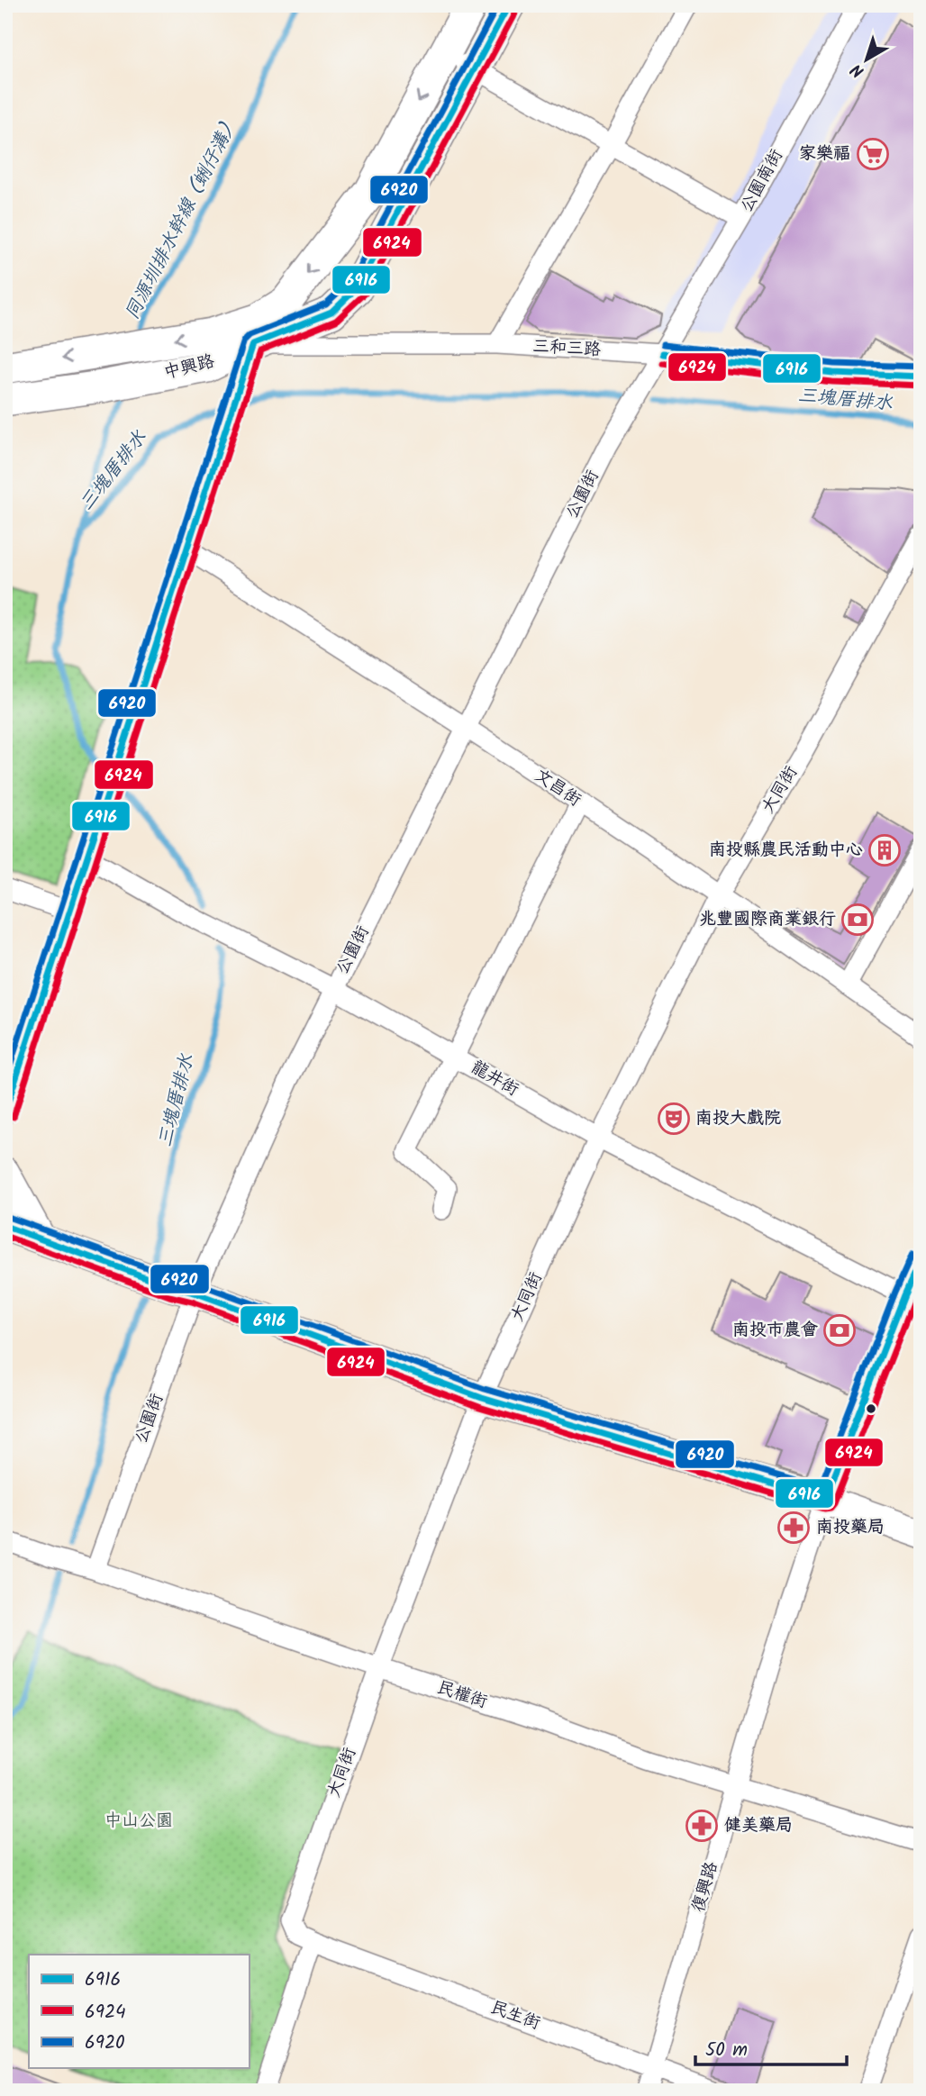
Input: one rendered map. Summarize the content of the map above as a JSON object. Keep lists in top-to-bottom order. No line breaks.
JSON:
{"streets":{"main road":["中興路"],"street":["公園南街","三和三路","公園街","文昌街","大同街","龍井街","民權街","復興路","民生街"]},"crossings":[["公園南街","三和三路"],["公園南街","公園街"],["三和三路","中興路"],["三和三路","公園街"],["公園街","文昌街"],["公園街","龍井街"],["公園街","民權街"],["文昌街","大同街"],["大同街","龍井街"],["大同街","民權街"],["大同街","民生街"],["龍井街","復興路"],["民權街","復興路"],["復興路","民生街"]],"water":["同源圳排水幹線 (蜊仔溝)","三塊厝排水"],"parks":["中山公園"],"places":{"supermarket":["家樂福"],"building":["南投縣農民活動中心"],"bank":["兆豐國際商業銀行","南投市農會"],"theatre":["南投大戲院"],"pharmacy":["南投藥局","健美藥局"]},"lines":["transit line 6916","transit line 6920","transit line 6924"],"legend":["6916","6924","6920"],"scale_bar":"50 m","north":"bottom left"}
